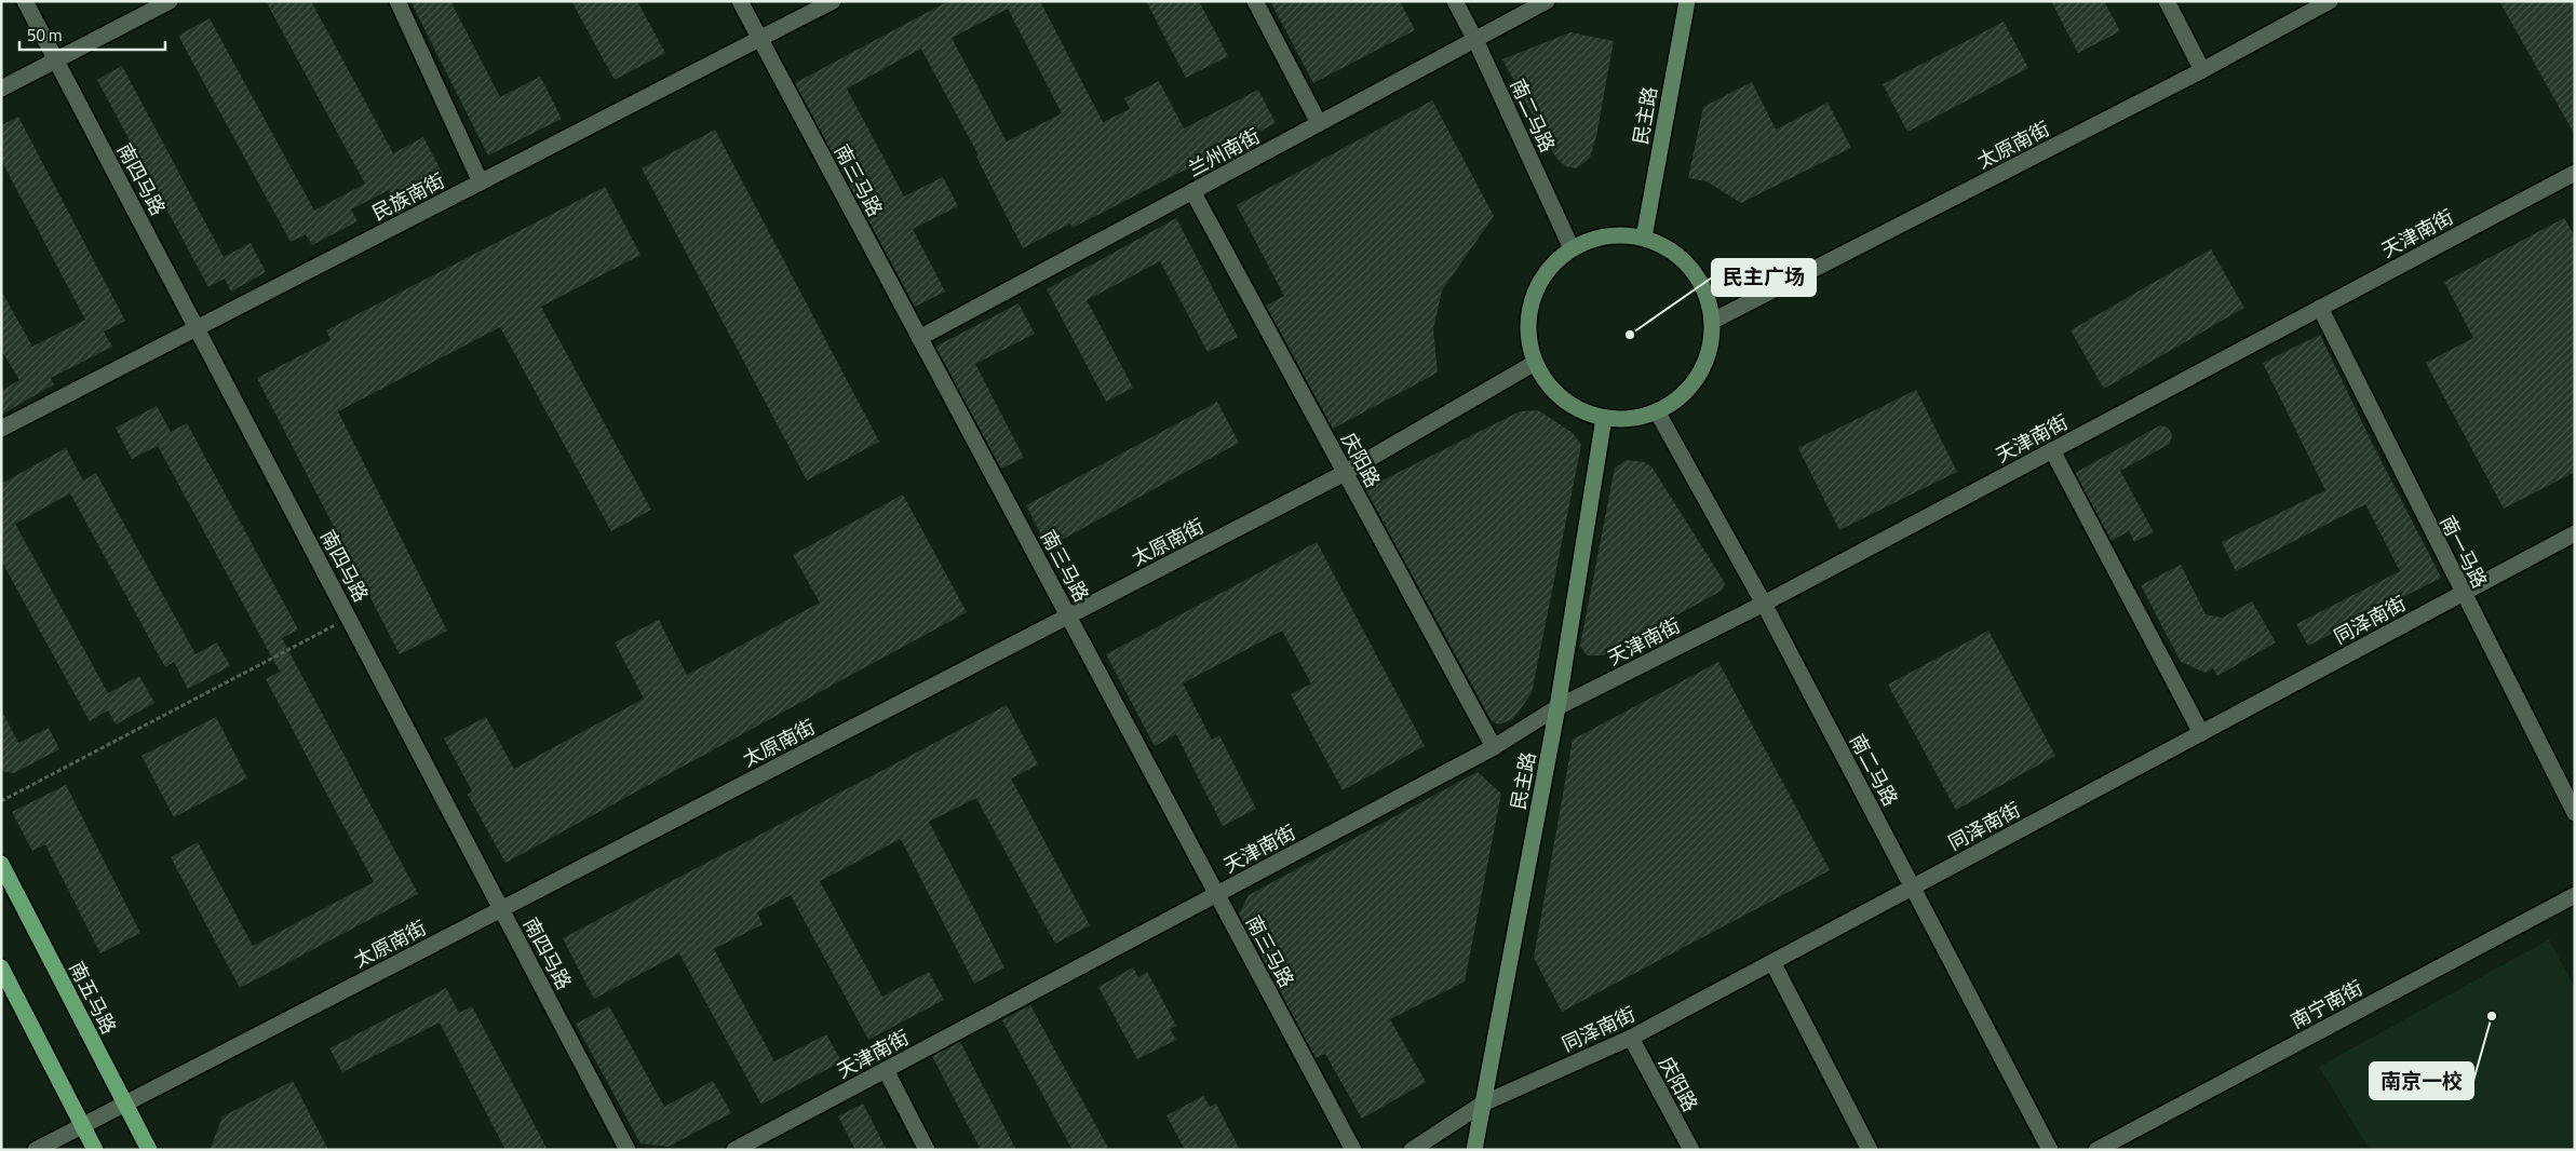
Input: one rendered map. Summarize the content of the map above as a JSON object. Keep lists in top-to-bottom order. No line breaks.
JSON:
{"streets":{"main road":["南五马路"],"street":["南二马路","民主路","太原南街","兰州南街","南四马路","南三马路","民族南街","天津南街","庆阳路","南一马路","同泽南街","南宁南街"]},"crossings":[["南二马路","民主路"],["南二马路","太原南街"],["南二马路","兰州南街"],["南二马路","天津南街"],["南二马路","同泽南街"],["民主路","太原南街"],["民主路","天津南街"],["民主路","同泽南街"],["太原南街","南四马路"],["太原南街","南三马路"],["太原南街","庆阳路"],["太原南街","南五马路"],["兰州南街","南三马路"],["兰州南街","庆阳路"],["南四马路","民族南街"],["南三马路","民族南街"],["南三马路","天津南街"],["天津南街","庆阳路"],["天津南街","南一马路"],["庆阳路","同泽南街"],["南一马路","同泽南街"]],"places":["民主广场","南京一校"],"scale_bar":"50 m"}
